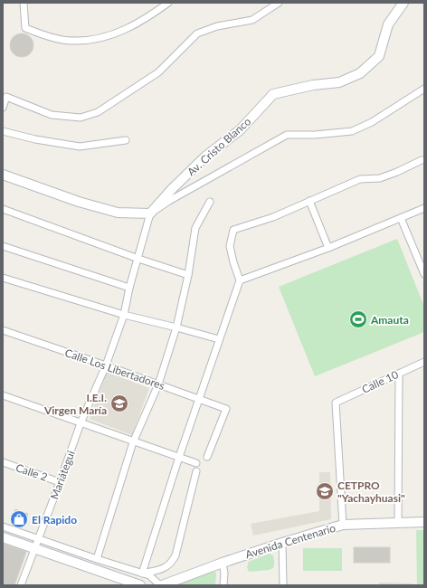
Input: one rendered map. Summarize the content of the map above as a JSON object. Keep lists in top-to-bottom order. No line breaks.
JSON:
{"streets":{"street":["Av. Cristo Blanco","Calle Los Libertadores","Calle 10","Calle 2","Mariátegui","Avenida Centenario"]},"crossings":[["Av. Cristo Blanco","Mariátegui"],["Calle Los Libertadores","Mariátegui"],["Calle 10","Avenida Centenario"],["Calle 2","Mariátegui"],["Mariátegui","Avenida Centenario"]],"places":{"sports":["Amauta"],"school or university":["I.E.I. Virgen María","CETPRO \"Yachayhuasi\""],"shop":["El Rapido"]}}
